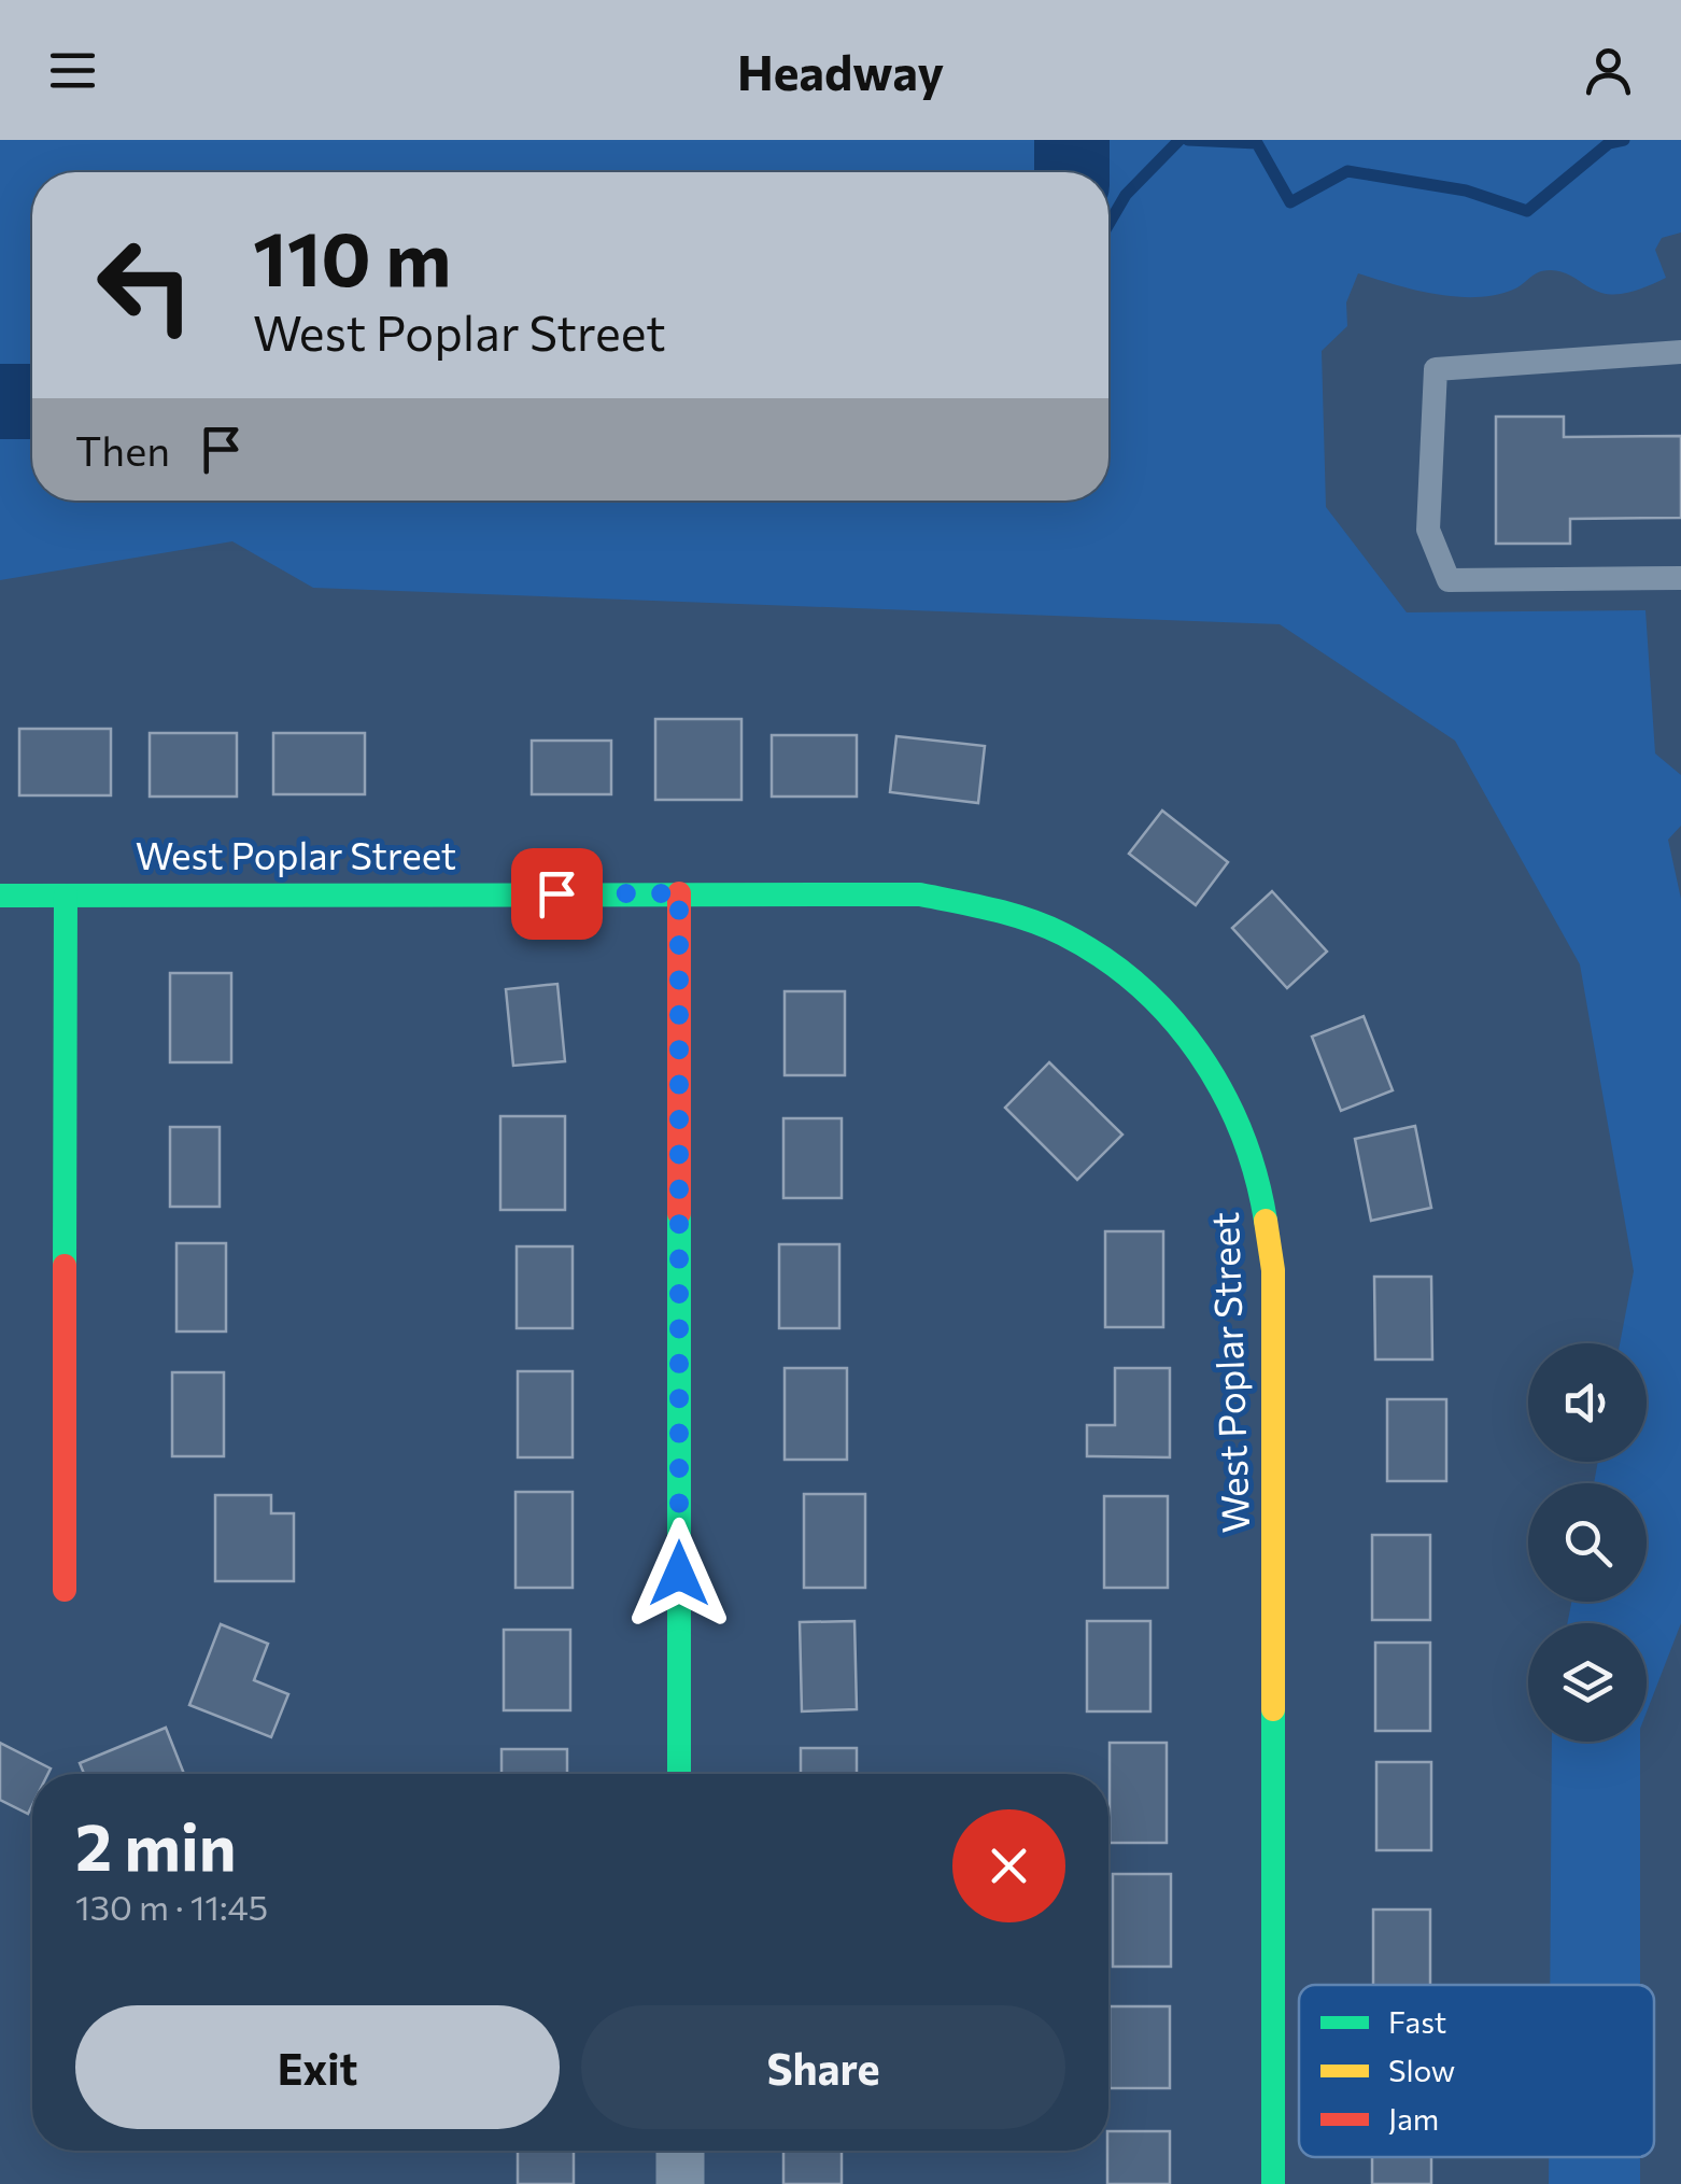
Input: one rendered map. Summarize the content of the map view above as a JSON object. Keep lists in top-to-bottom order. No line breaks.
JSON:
{"streets":{"street":["West Poplar Street"]},"legend":["Fast","Slow","Jam"],"page":{"header":"Headway","turn":["110 m","West Poplar Street"],"then":"Then","heading":["2 min","130 m · 11:45"],"buttons":["Exit","Share"]}}
